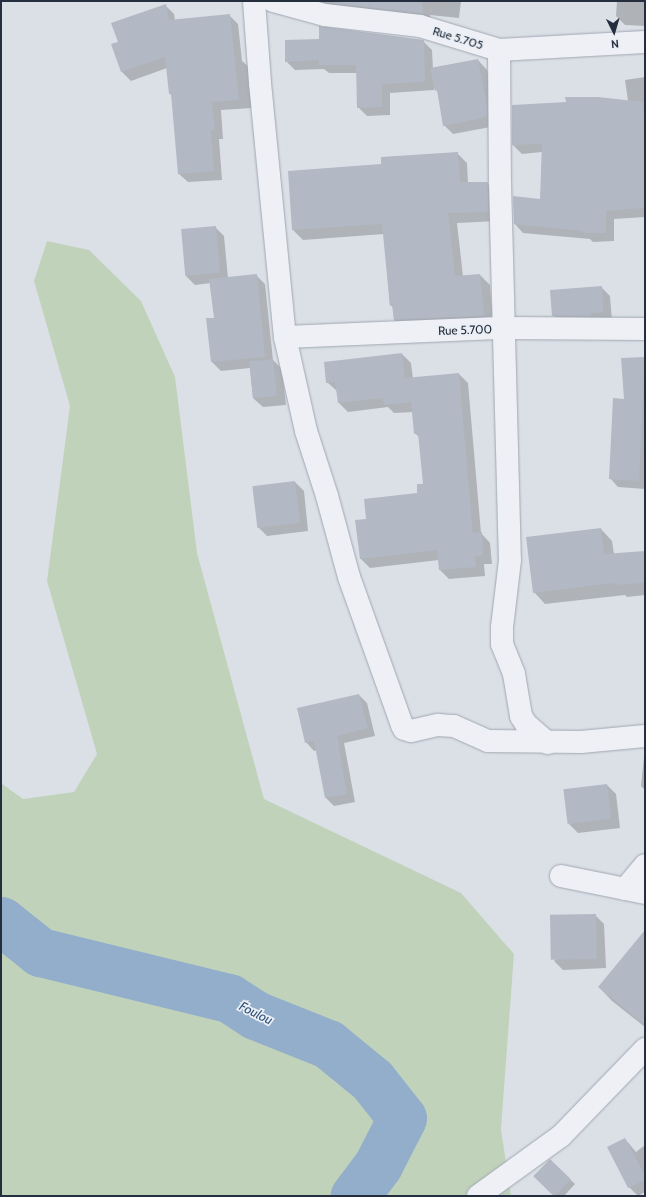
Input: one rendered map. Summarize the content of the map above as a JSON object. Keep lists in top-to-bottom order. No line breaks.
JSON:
{"streets":{"street":["Rue 5.705","Rue 5.700"]},"water":["Foulou"],"north":"bottom"}
